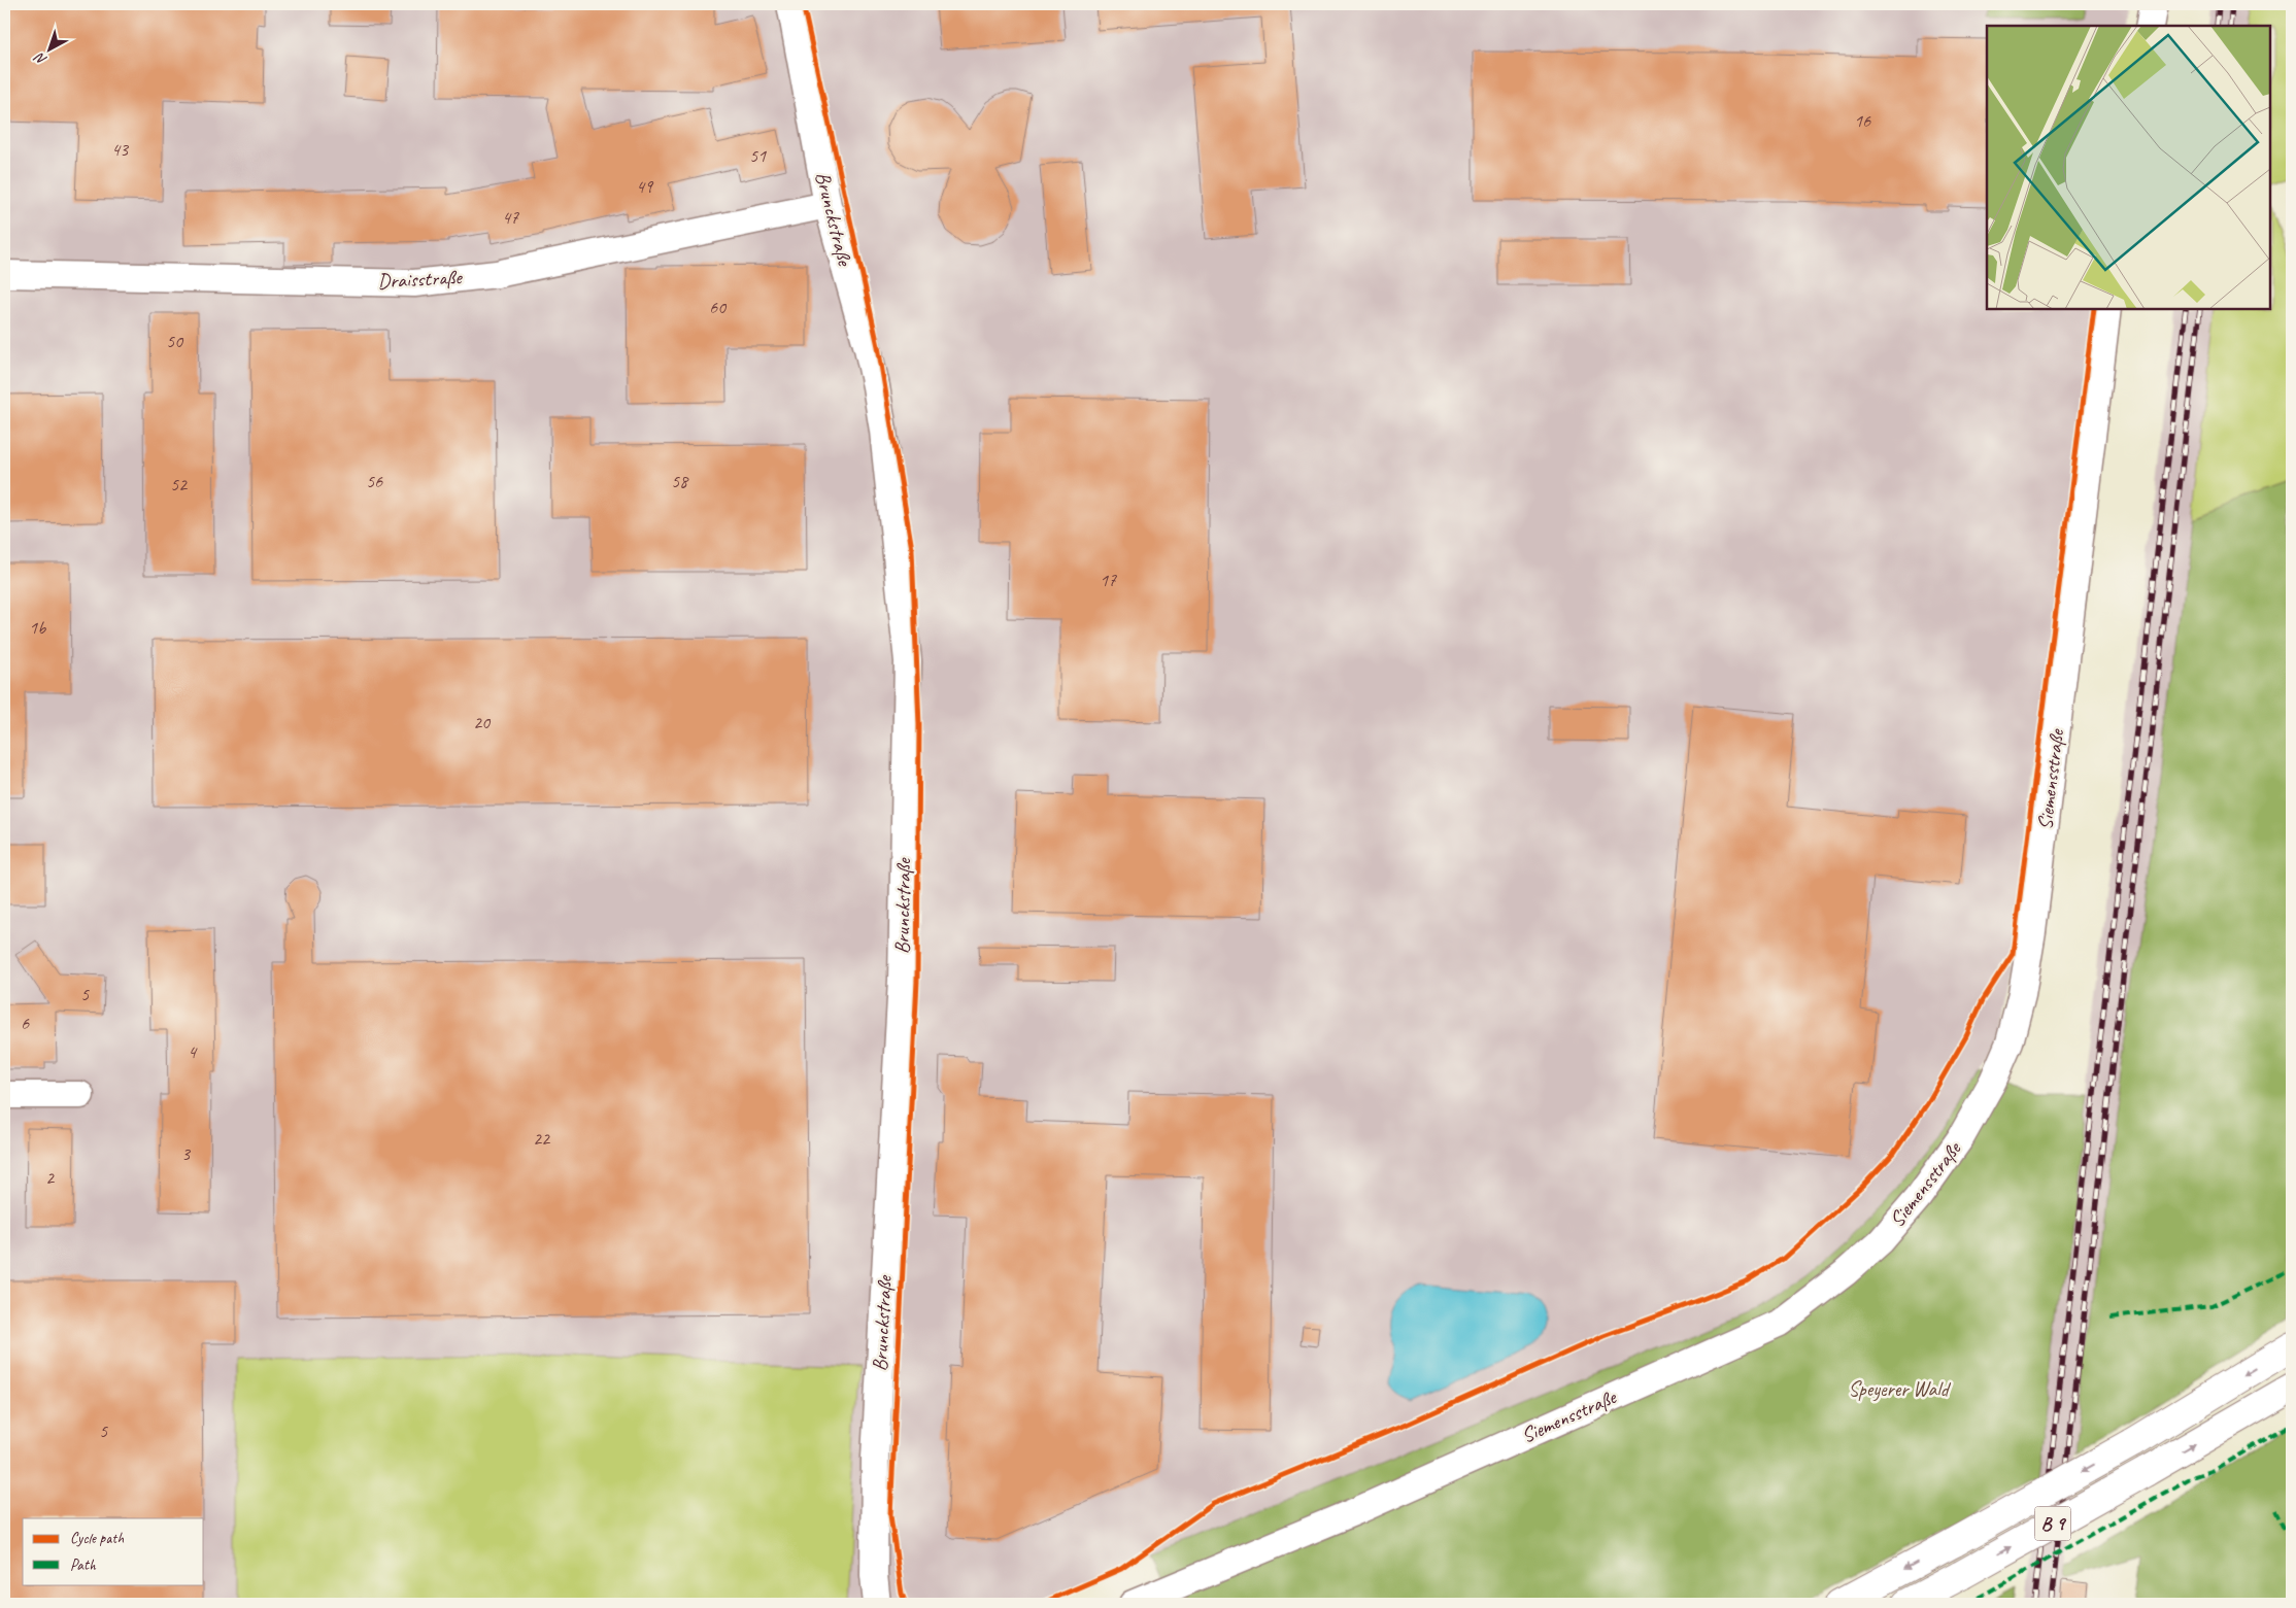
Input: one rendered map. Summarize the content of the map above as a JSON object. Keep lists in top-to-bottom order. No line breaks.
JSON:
{"streets":{"highway":["B 9"],"street":["Brunckstraße","Draisstraße","Siemensstraße"]},"crossings":[["Brunckstraße","Draisstraße"]],"parks":["Speyerer Wald"],"house_numbers":["16","43","51","49","47","60","50","56","58","52","17","1b","20","5","6","4","22","3","2","5"],"legend":["Cycle path","Path"],"north":"bottom left"}
